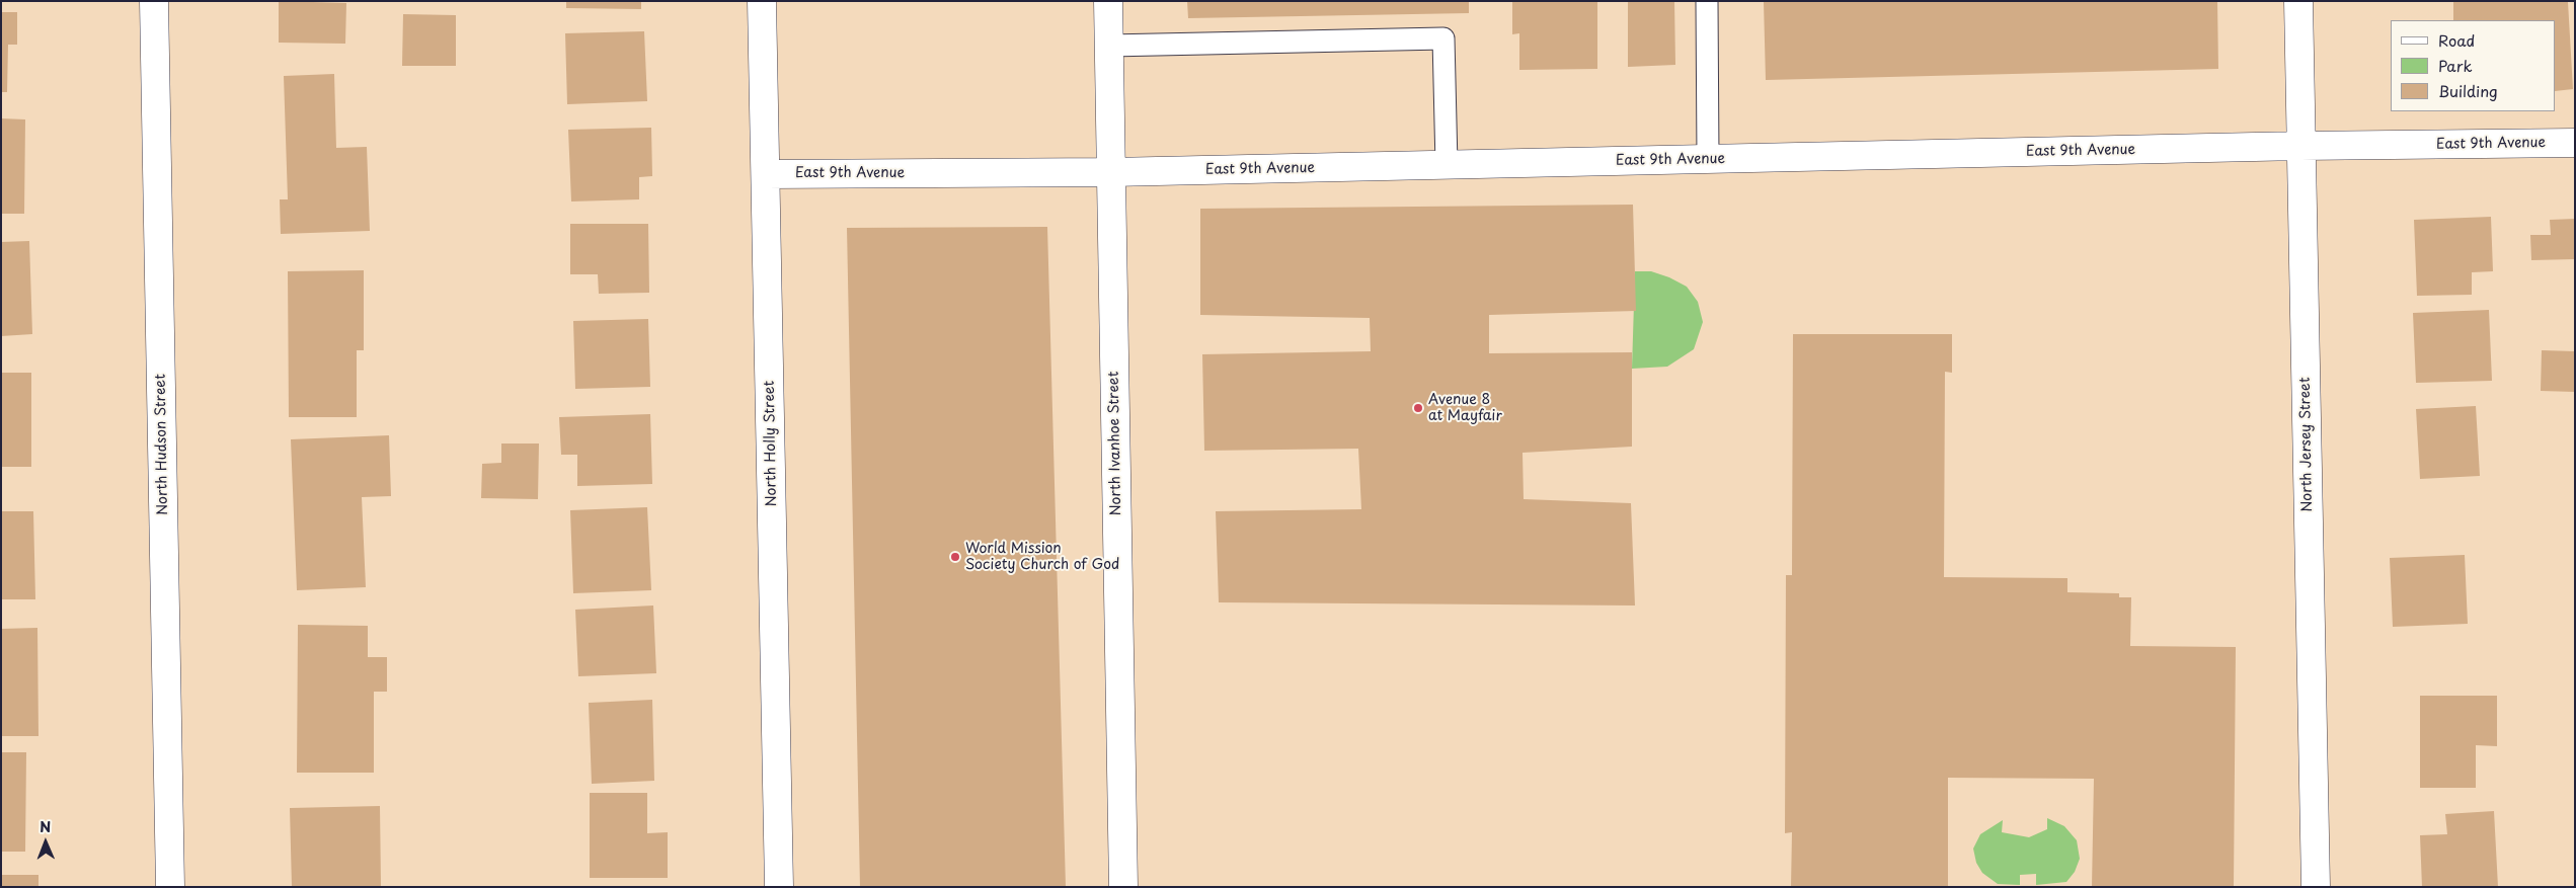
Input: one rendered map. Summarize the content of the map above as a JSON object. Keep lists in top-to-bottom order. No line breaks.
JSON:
{"streets":{"street":["East 9th Avenue","North Holly Street","North Ivanhoe Street","North Hudson Street","North Jersey Street"]},"crossings":[["East 9th Avenue","North Holly Street"],["East 9th Avenue","North Ivanhoe Street"],["East 9th Avenue","North Jersey Street"]],"places":["Avenue 8 at Mayfair","World Mission Society Church of God"],"legend":["Road","Park","Building"],"north":"top"}
